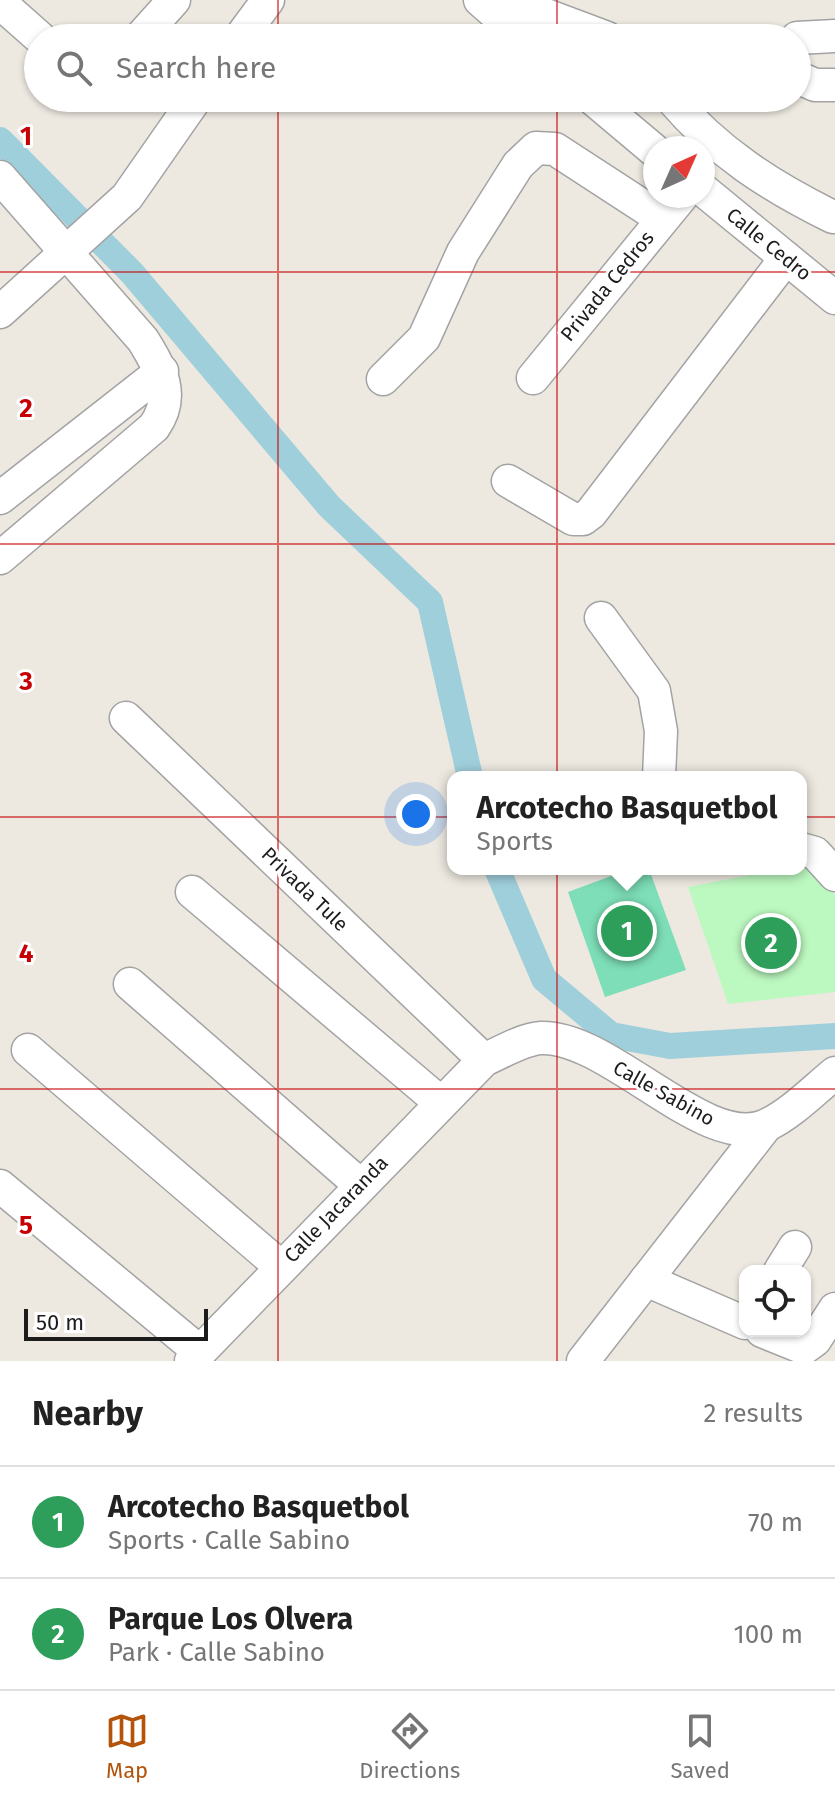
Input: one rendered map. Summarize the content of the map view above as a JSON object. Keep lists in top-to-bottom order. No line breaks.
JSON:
{"streets":{"street":["Calle Cedro","Privada Cedros","Privada Tule","Calle Sabino","Calle Jacaranda"]},"crossings":[["Privada Tule","Calle Sabino"],["Privada Tule","Calle Jacaranda"],["Calle Sabino","Calle Jacaranda"]],"scale_bar":"50 m","north":"top right","page":{"search":"Search here","popup":["Arcotecho Basquetbol","Sports"],"pins":["1","2"],"scale":"50 m","heading":["Nearby","2 results"],"list":[{"mark":"1","name":"Arcotecho Basquetbol","note":"Sports · Calle Sabino","value":"70 m"},{"mark":"2","name":"Parque Los Olvera","note":"Park · Calle Sabino","value":"100 m"}],"nav":["Map","Directions","Saved"]},"grid":{"rows":["1","2","3","4","5"]}}
